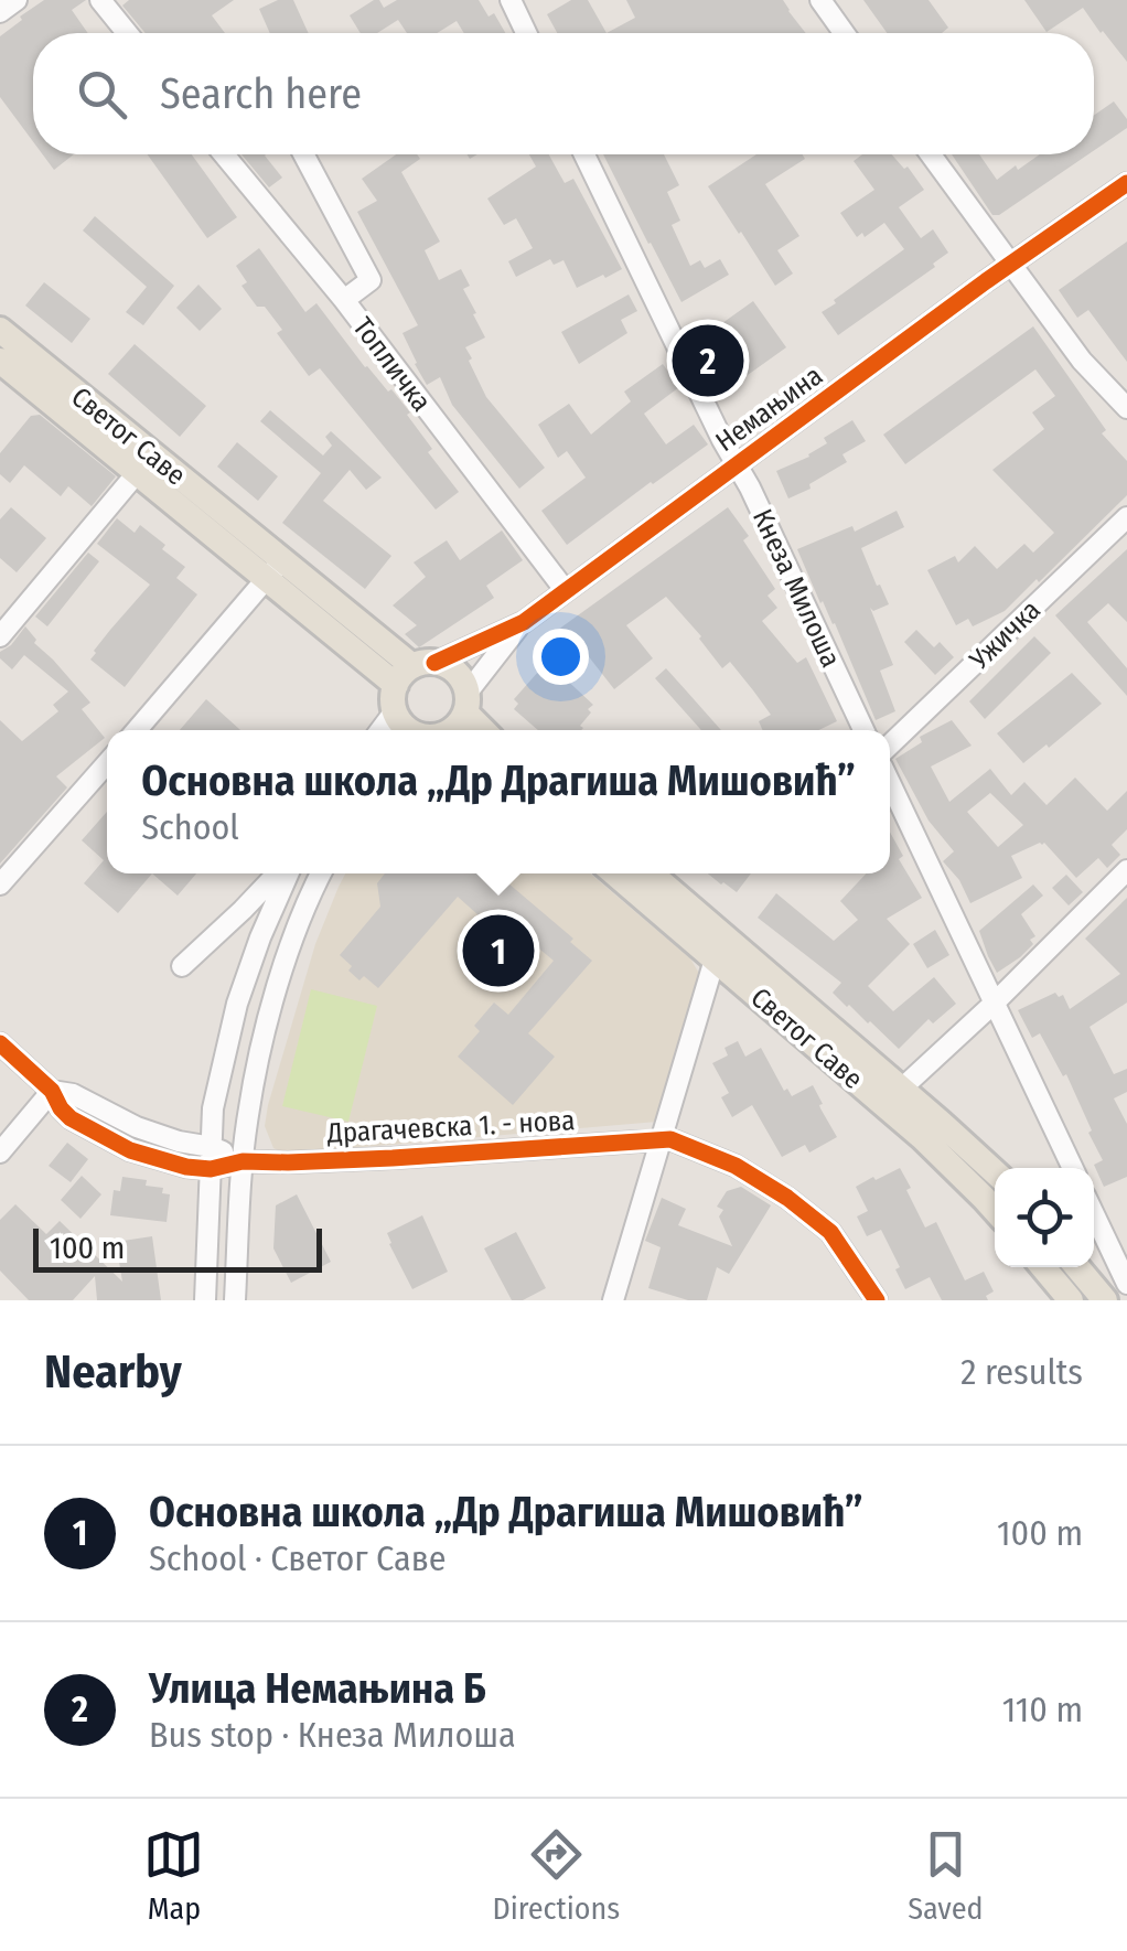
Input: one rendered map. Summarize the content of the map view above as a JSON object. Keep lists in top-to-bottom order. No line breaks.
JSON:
{"streets":{"main road":["Светог Саве"],"street":["Топличка","Немањина","Кнеза Милоша","Ужичка","Драгачевска 1. - нова"]},"crossings":[["Топличка","Немањина"],["Немањина","Светог Саве"],["Немањина","Кнеза Милоша"]],"scale_bar":"100 m","page":{"search":"Search here","pins":["2","1"],"popup":["Основна школа „Др Драгиша Мишовић”","School"],"scale":"100 m","heading":["Nearby","2 results"],"list":[{"mark":"1","name":"Основна школа „Др Драгиша Мишовић”","note":"School · Светог Саве","value":"100 m"},{"mark":"2","name":"Улица Немањина Б","note":"Bus stop · Кнеза Милоша","value":"110 m"}],"nav":["Map","Directions","Saved"]}}
